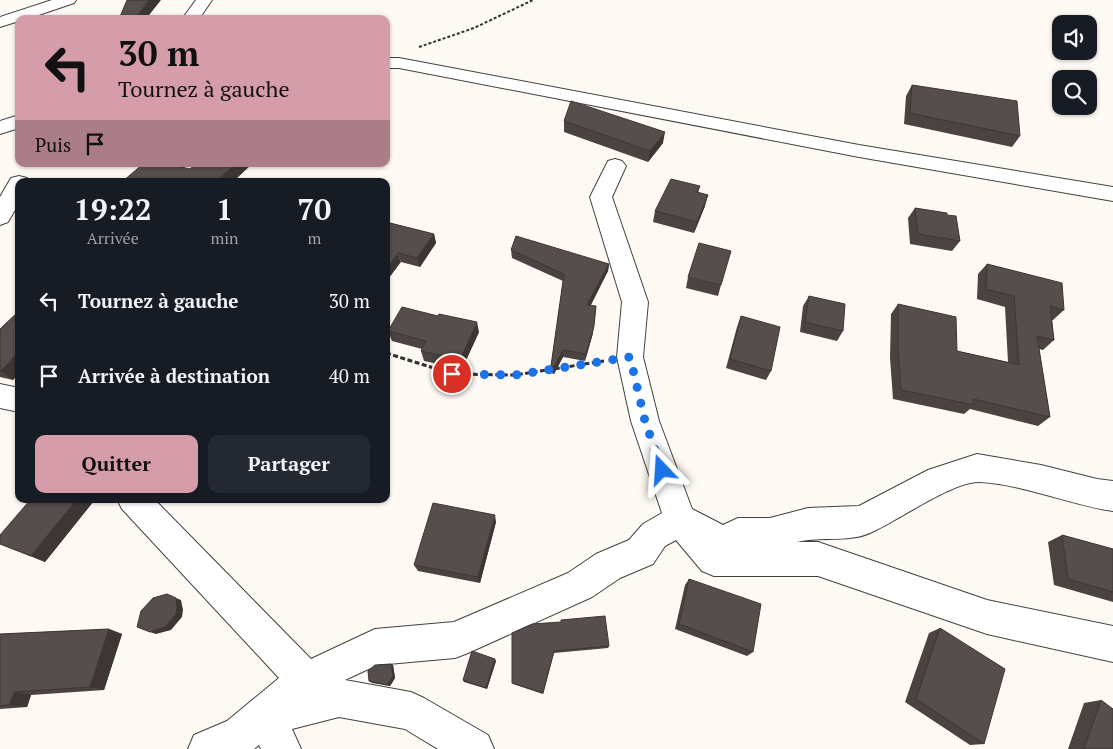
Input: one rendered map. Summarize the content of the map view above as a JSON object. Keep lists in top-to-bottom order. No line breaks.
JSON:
{"page":{"turn":["30 m","Tournez à gauche"],"then":"Puis","eta":["19:22","Arrivée","1","min","70","m"],"list":[{"name":"Tournez à gauche","value":"30 m"},{"name":"Arrivée à destination","value":"40 m"}],"buttons":["Quitter","Partager"]}}
